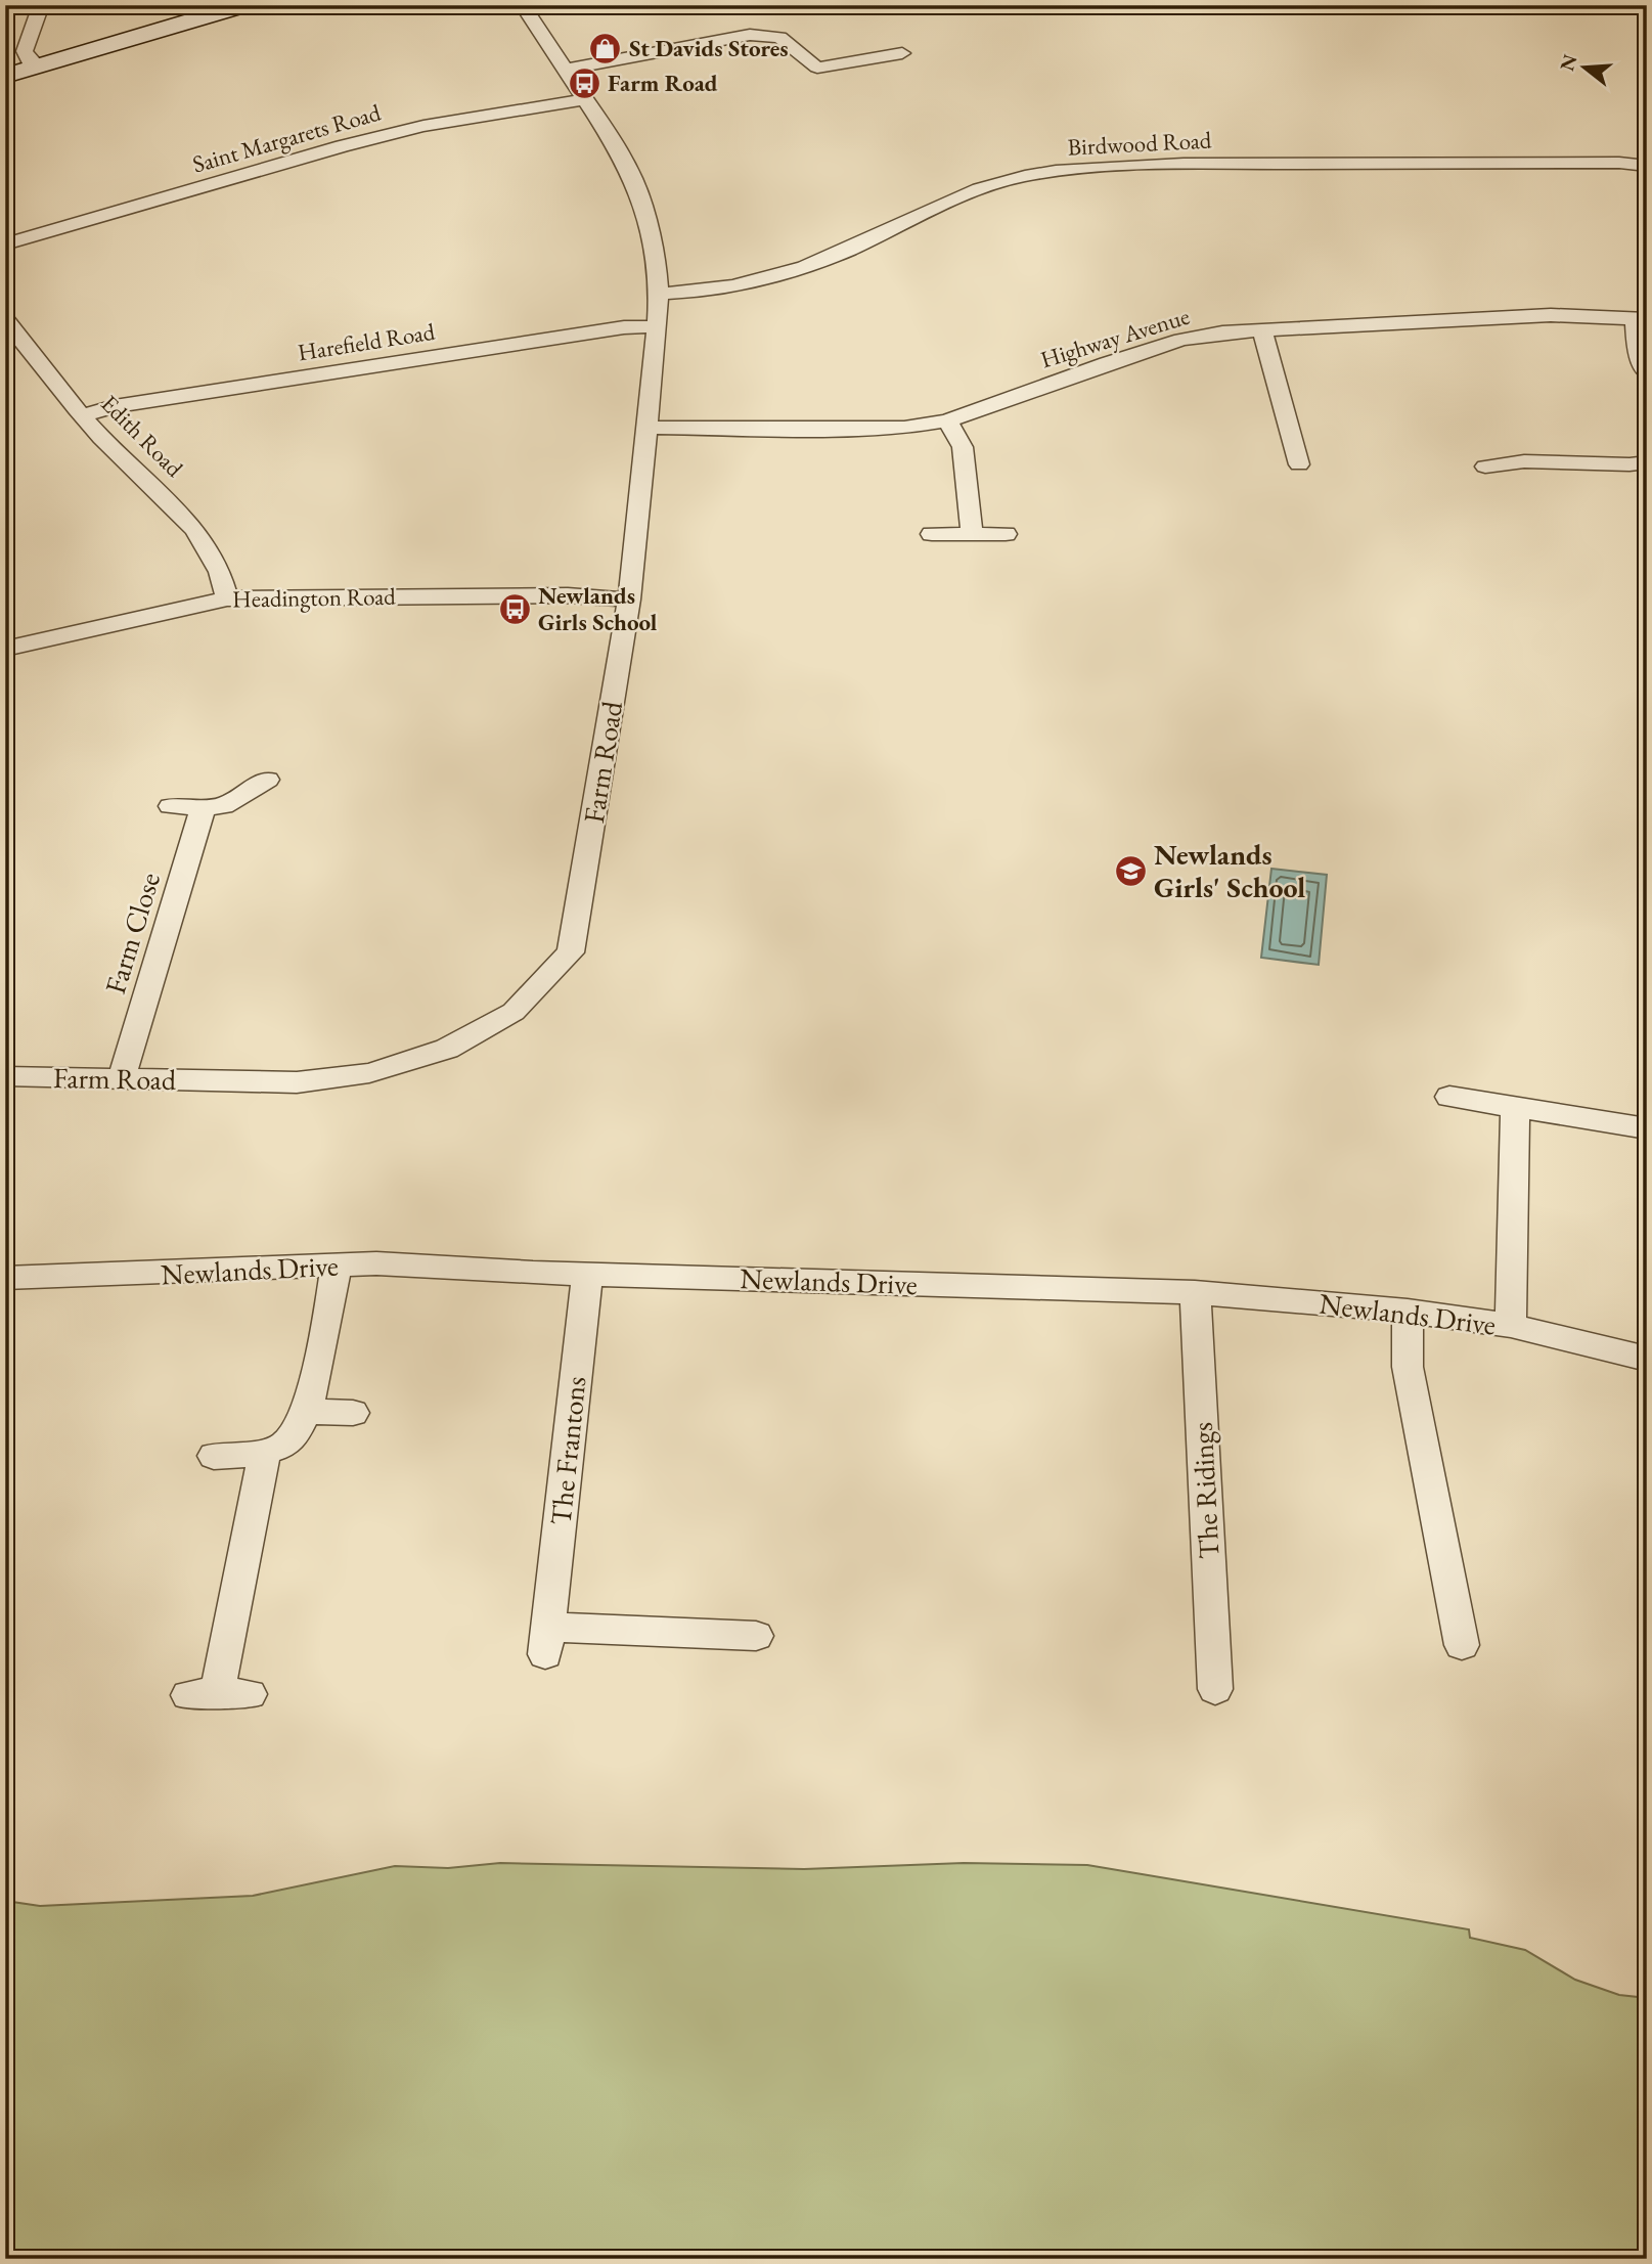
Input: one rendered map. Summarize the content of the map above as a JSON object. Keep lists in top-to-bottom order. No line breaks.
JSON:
{"streets":{"street":["Saint Margarets Road","Birdwood Road","Highway Avenue","Harefield Road","Edith Road","Headington Road","Farm Road","Farm Close","Newlands Drive","The Frantons","The Ridings"]},"crossings":[["Saint Margarets Road","Farm Road"],["Birdwood Road","Farm Road"],["Highway Avenue","Farm Road"],["Harefield Road","Edith Road"],["Harefield Road","Farm Road"],["Edith Road","Headington Road"],["Headington Road","Farm Road"],["Farm Road","Farm Close"],["Newlands Drive","The Frantons"],["Newlands Drive","The Ridings"]],"places":{"shop":["St Davids Stores"],"bus stop":["Farm Road","Newlands Girls School"],"school or university":["Newlands Girls' School"]},"north":"left"}
